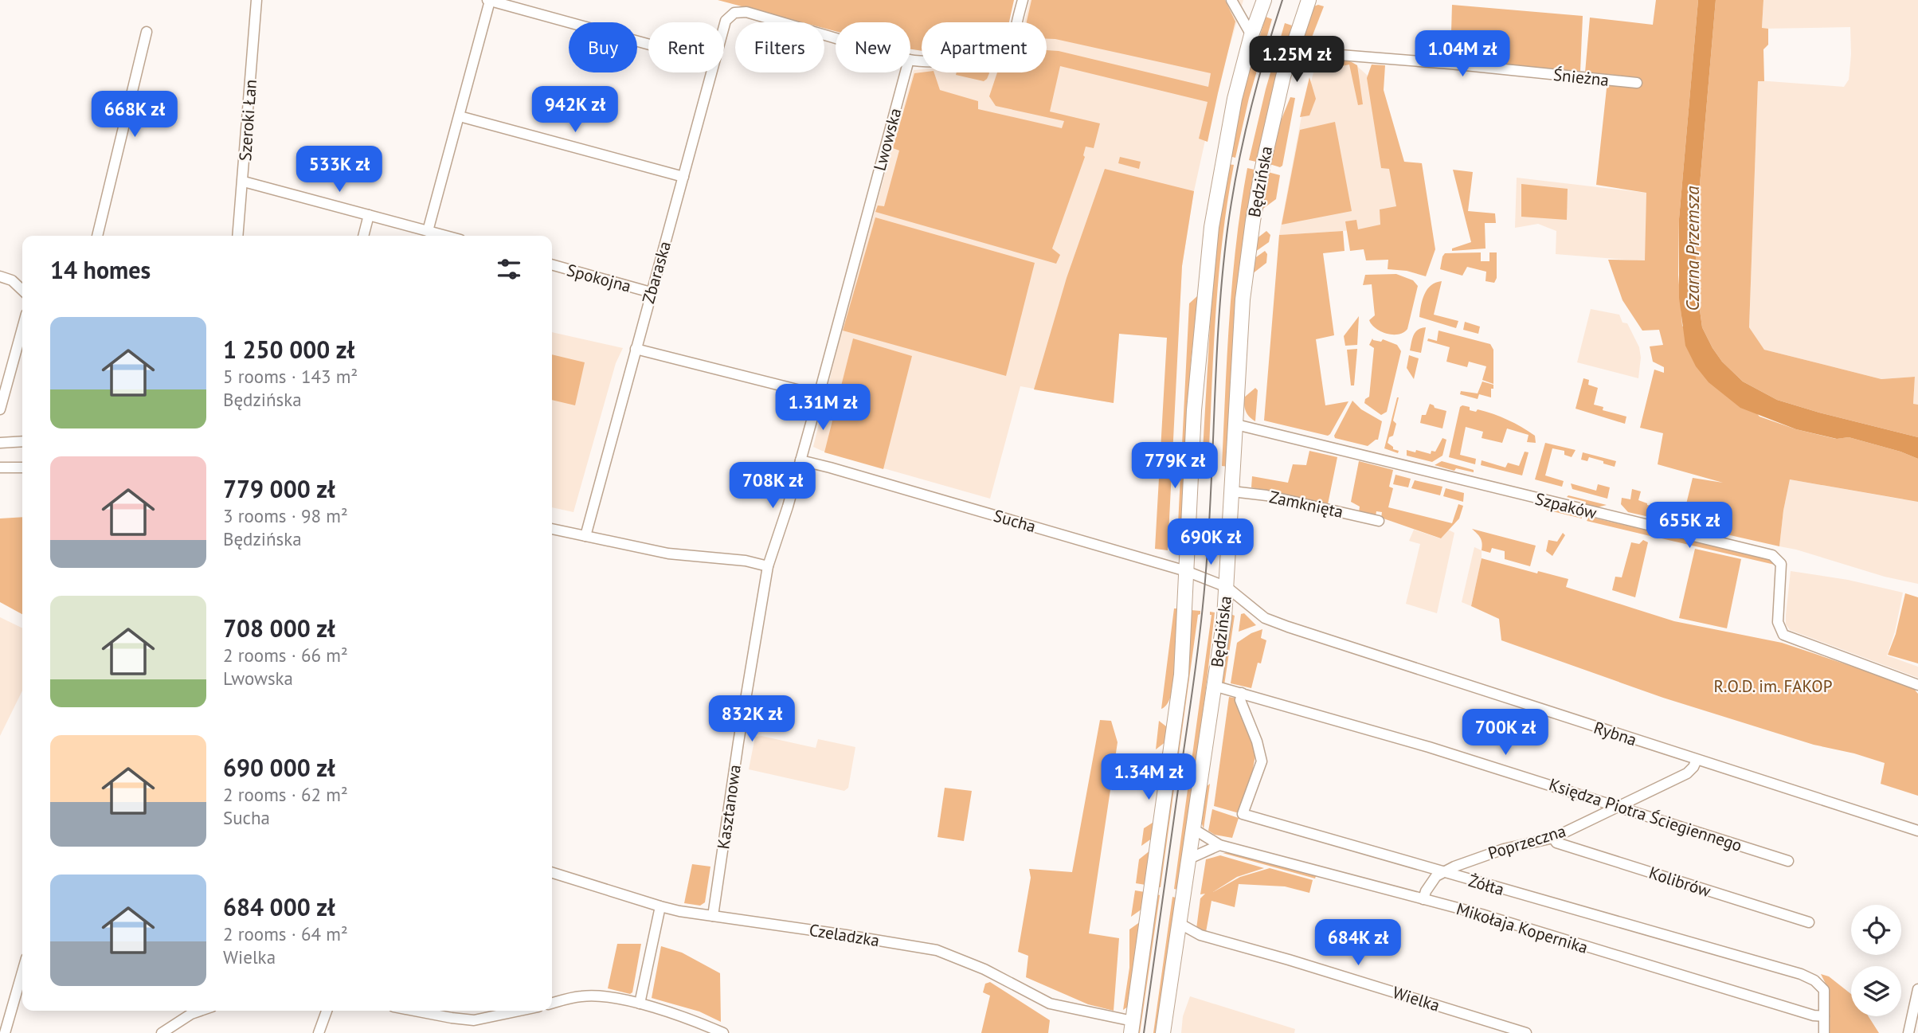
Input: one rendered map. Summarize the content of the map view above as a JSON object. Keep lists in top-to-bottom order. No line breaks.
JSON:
{"streets":{"street":["Śnieżna","Szeroki Łan","Lwowska","Będzińska","Zbaraska","Spokojna","Zamknięta","Szpaków","Sucha","Rybna","Kasztanowa","Księdza Piotra Ściegiennego","Poprzeczna","Kolibrów","Żółta","Mikołaja Kopernika","Czeladzka","Wielka"]},"crossings":[["Śnieżna","Będzińska"],["Lwowska","Sucha"],["Lwowska","Kasztanowa"],["Będzińska","Zamknięta"],["Będzińska","Szpaków"],["Będzińska","Sucha"],["Będzińska","Rybna"],["Będzińska","Księdza Piotra Ściegiennego"],["Będzińska","Mikołaja Kopernika"],["Będzińska","Czeladzka"],["Będzińska","Wielka"],["Zbaraska","Spokojna"],["Sucha","Rybna"],["Rybna","Poprzeczna"],["Kasztanowa","Czeladzka"],["Księdza Piotra Ściegiennego","Poprzeczna"],["Księdza Piotra Ściegiennego","Żółta"],["Poprzeczna","Kolibrów"],["Poprzeczna","Żółta"],["Poprzeczna","Mikołaja Kopernika"],["Żółta","Mikołaja Kopernika"]],"water":["Czarna Przemsza"],"parks":["R.O.D. im. FAKOP"],"page":{"chip":["Buy","Rent","Filters","New","Apartment"],"price":["1.04M zł","1.25M zł","942K zł","668K zł","533K zł","1.31M zł","779K zł","708K zł","655K zł","690K zł","832K zł","700K zł","1.34M zł","684K zł"],"heading":"14 homes","list":[{"name":"1 250 000 zł","note":"5 rooms · 143 m² · Będzińska"},{"name":"779 000 zł","note":"3 rooms · 98 m² · Będzińska"},{"name":"708 000 zł","note":"2 rooms · 66 m² · Lwowska"},{"name":"690 000 zł","note":"2 rooms · 62 m² · Sucha"},{"name":"684 000 zł","note":"2 rooms · 64 m² · Wielka"}]}}
